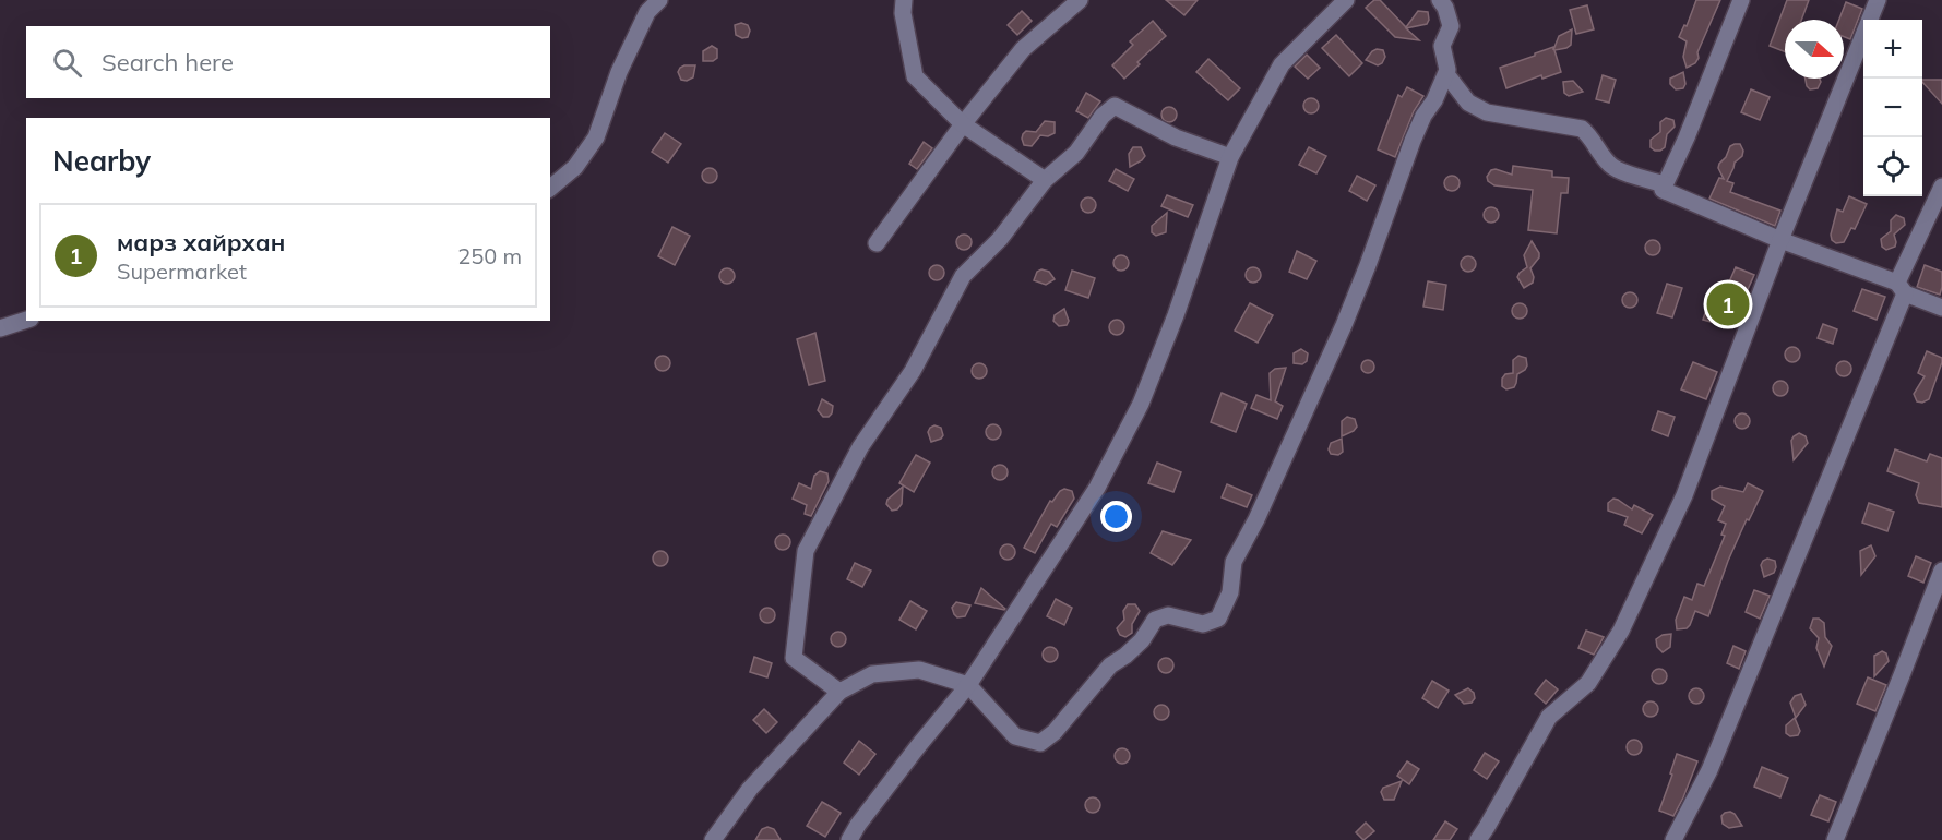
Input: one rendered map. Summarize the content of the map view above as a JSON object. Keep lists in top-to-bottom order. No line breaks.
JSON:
{"north":"right","page":{"map_buttons":["+","−"],"search":"Search here","heading":"Nearby","list":[{"mark":"1","name":"марз хайрхан","note":"Supermarket","value":"250 m"}],"pins":"1"}}
